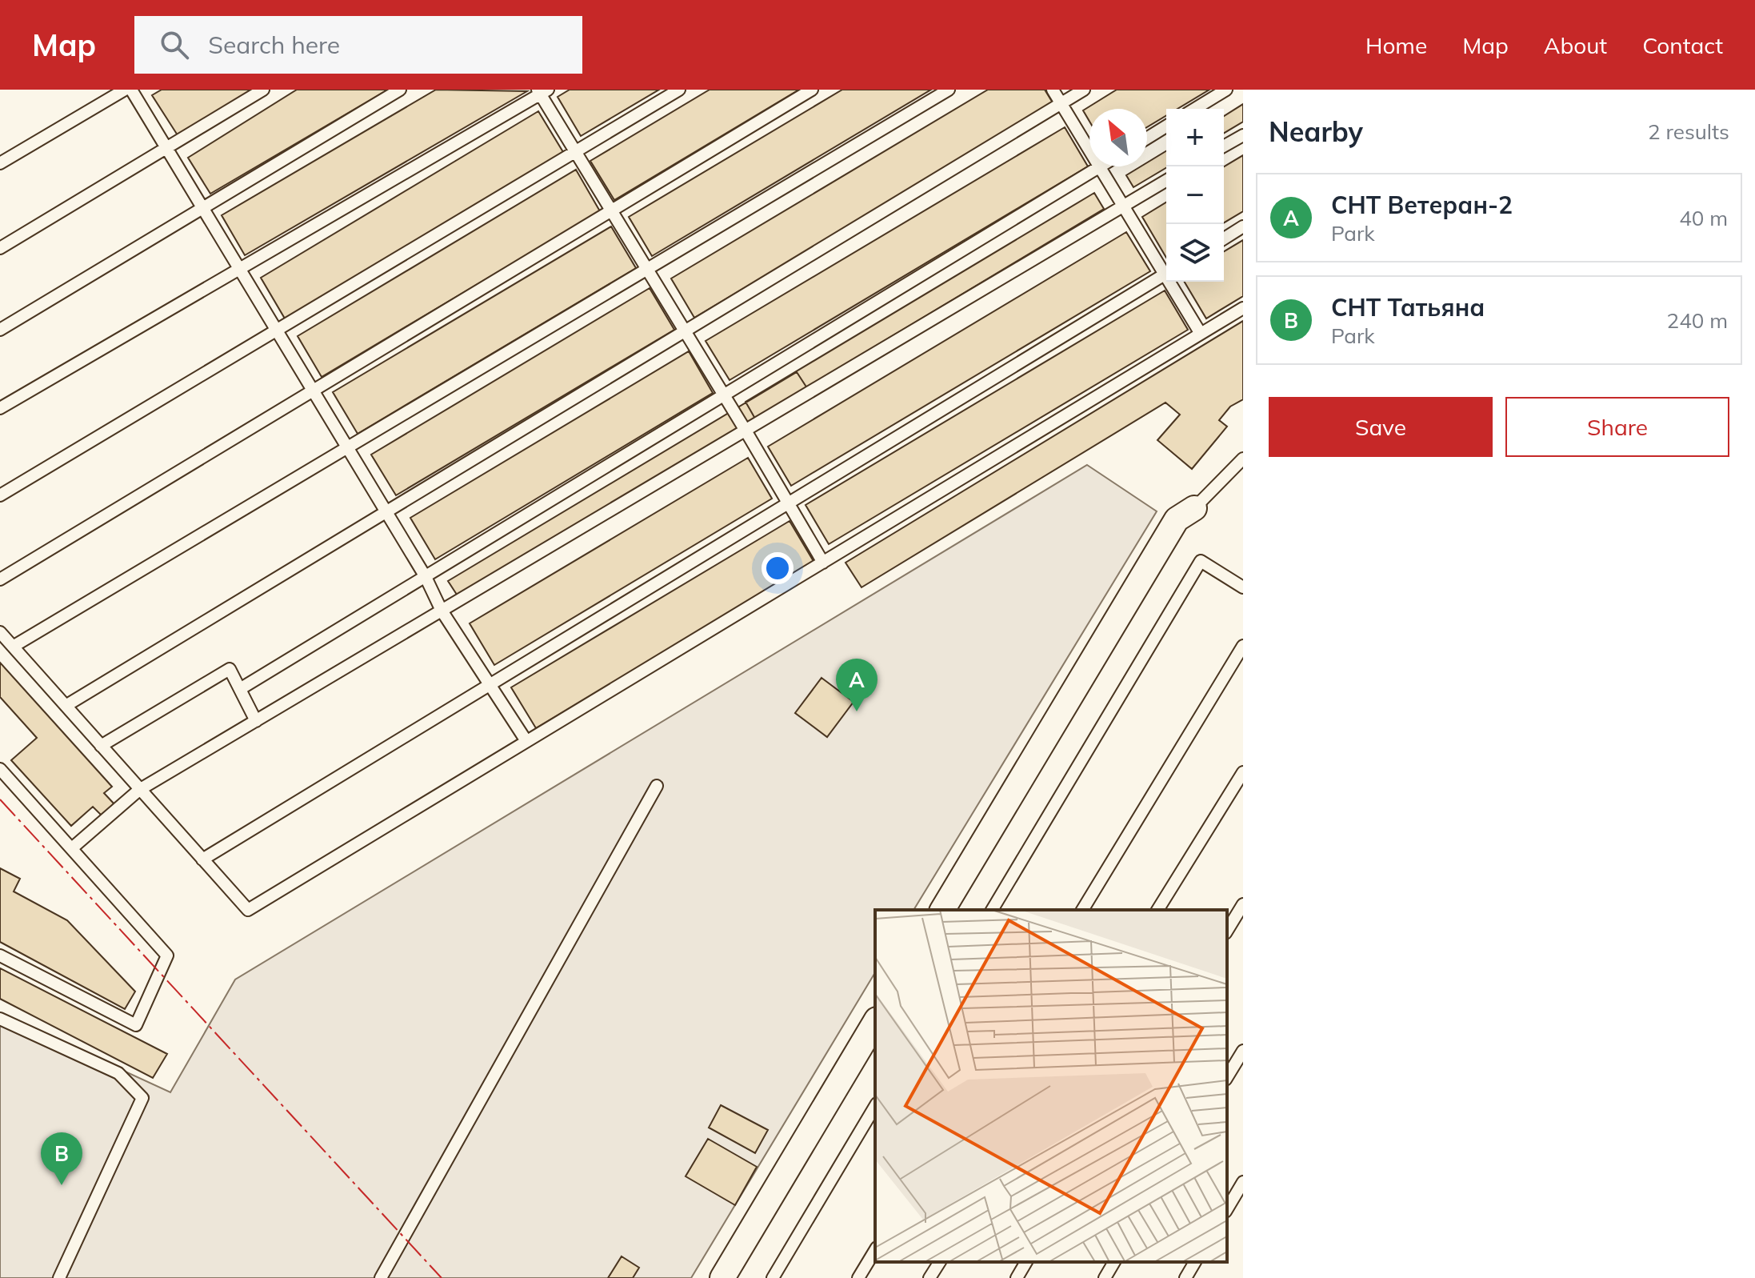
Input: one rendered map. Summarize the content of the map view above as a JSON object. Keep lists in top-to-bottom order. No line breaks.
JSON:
{"north":"top left","page":{"header":"Map","search":"Search here","nav":["Home","Map","About","Contact"],"heading":["Nearby","2 results"],"map_buttons":["+","−"],"list":[{"mark":"A","name":"СНТ Ветеран-2","note":"Park","value":"40 m"},{"mark":"B","name":"СНТ Татьяна","note":"Park","value":"240 m"}],"buttons":["Save","Share"],"pins":["A","B"]}}
